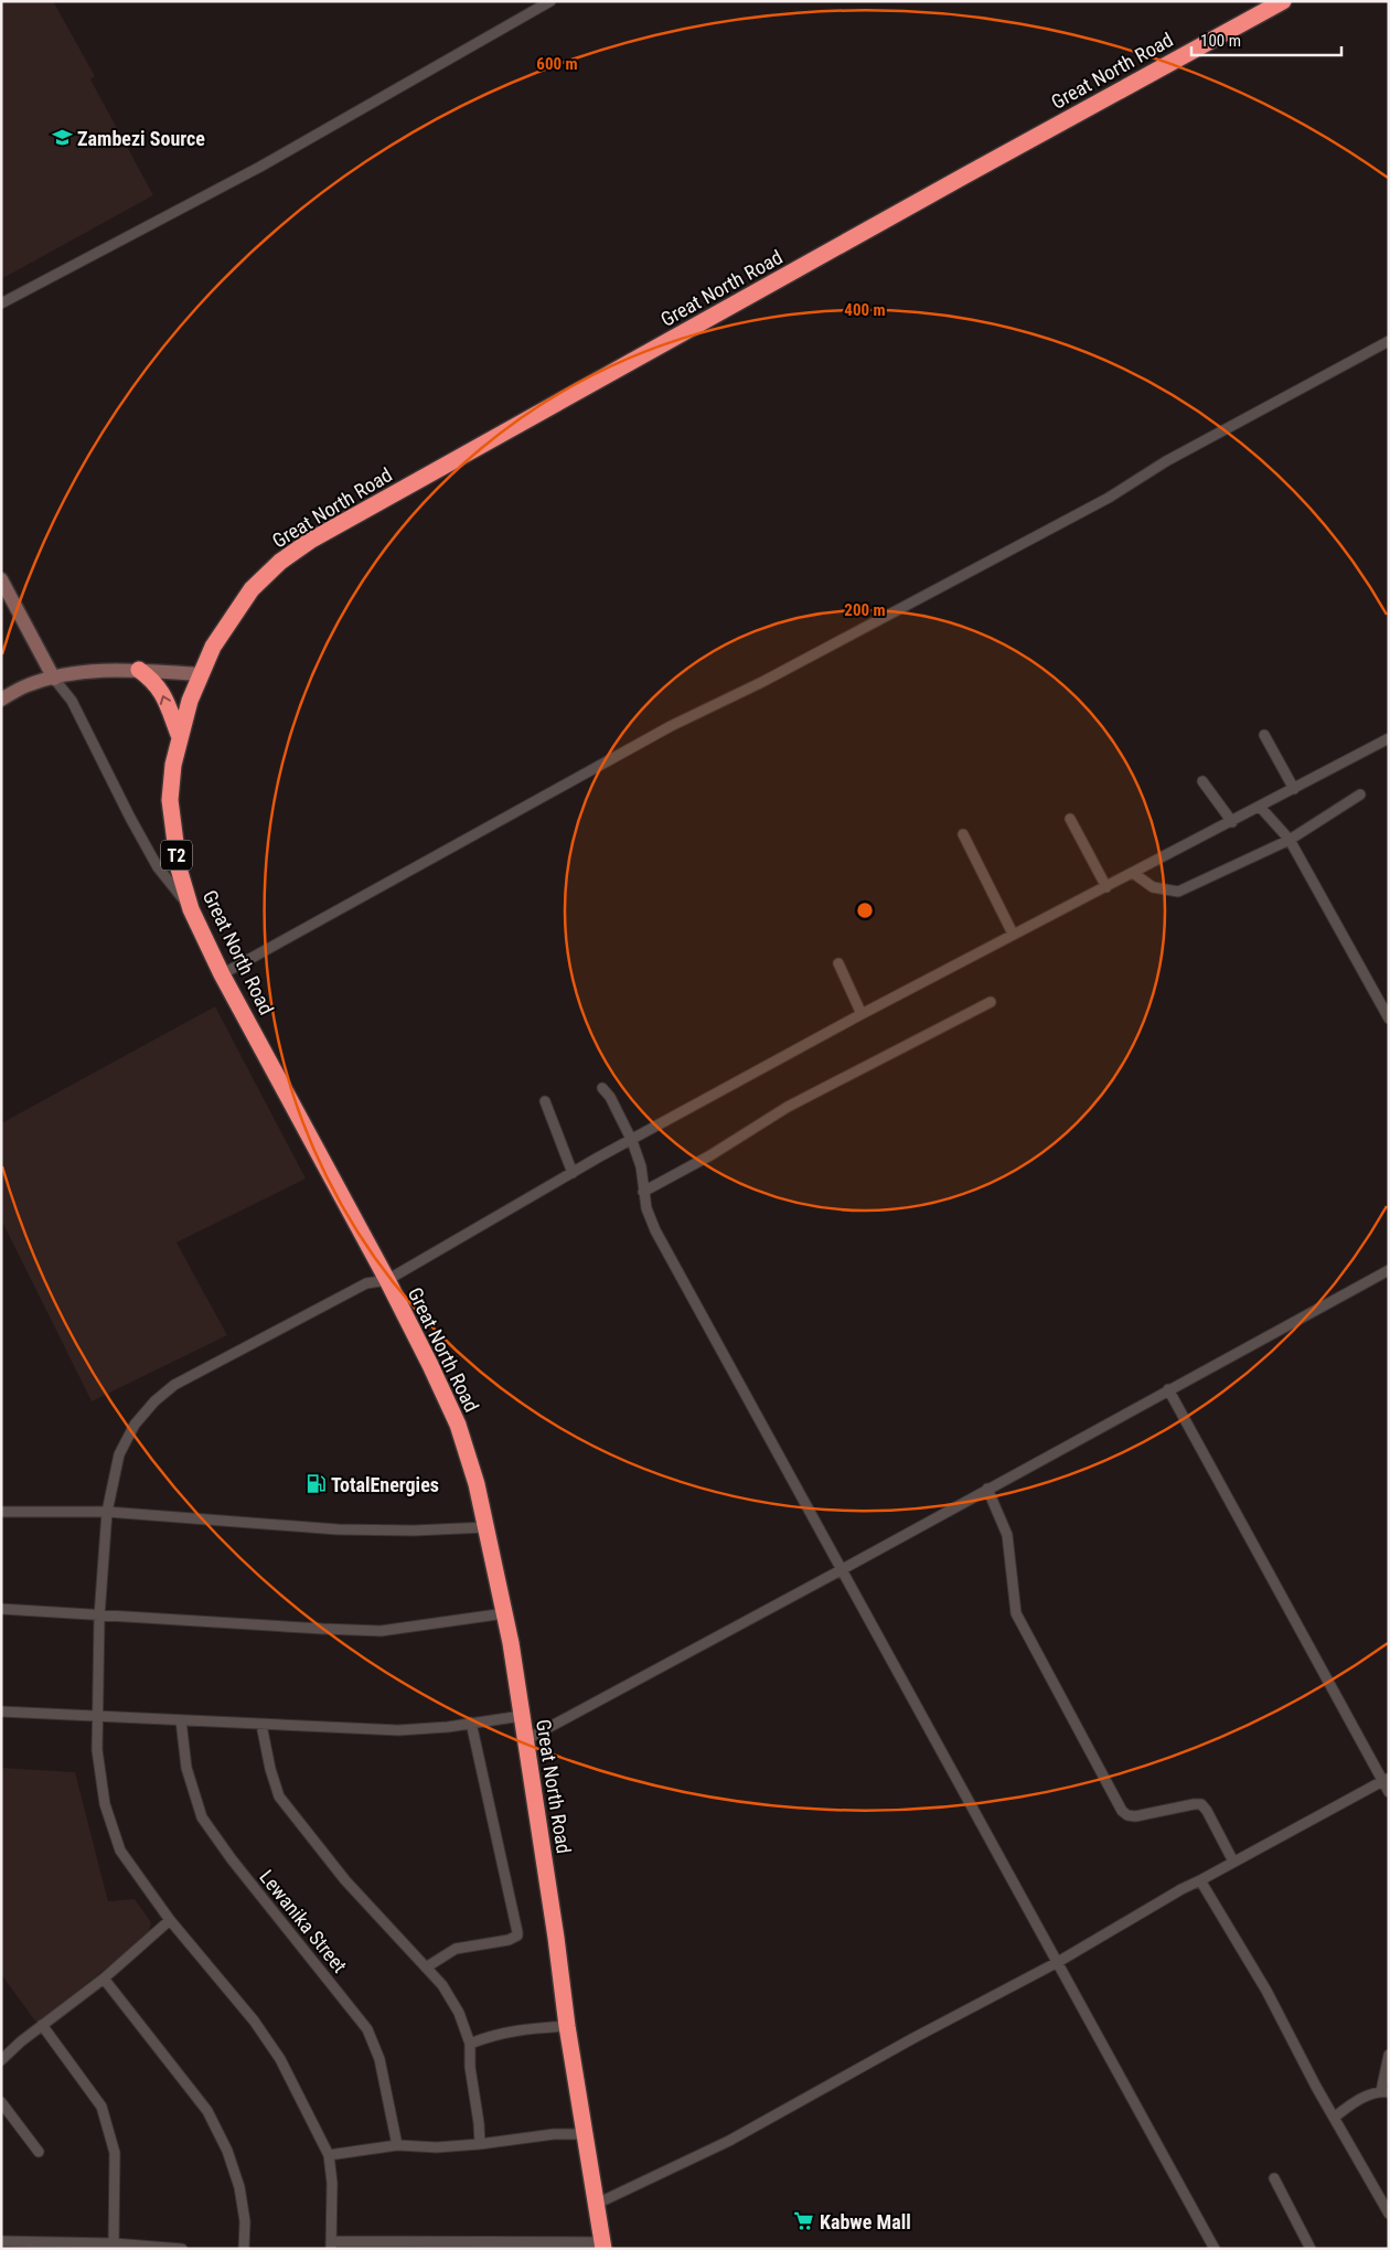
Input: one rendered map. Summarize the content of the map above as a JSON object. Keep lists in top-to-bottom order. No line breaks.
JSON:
{"streets":{"highway":["Great North Road","T2"],"street":["Lewanika Street"]},"places":{"school or university":["Zambezi Source"],"fuel station":["TotalEnergies"],"supermarket":["Kabwe Mall"]},"scale_bar":"100 m","rings":["600 m","400 m","200 m"]}
